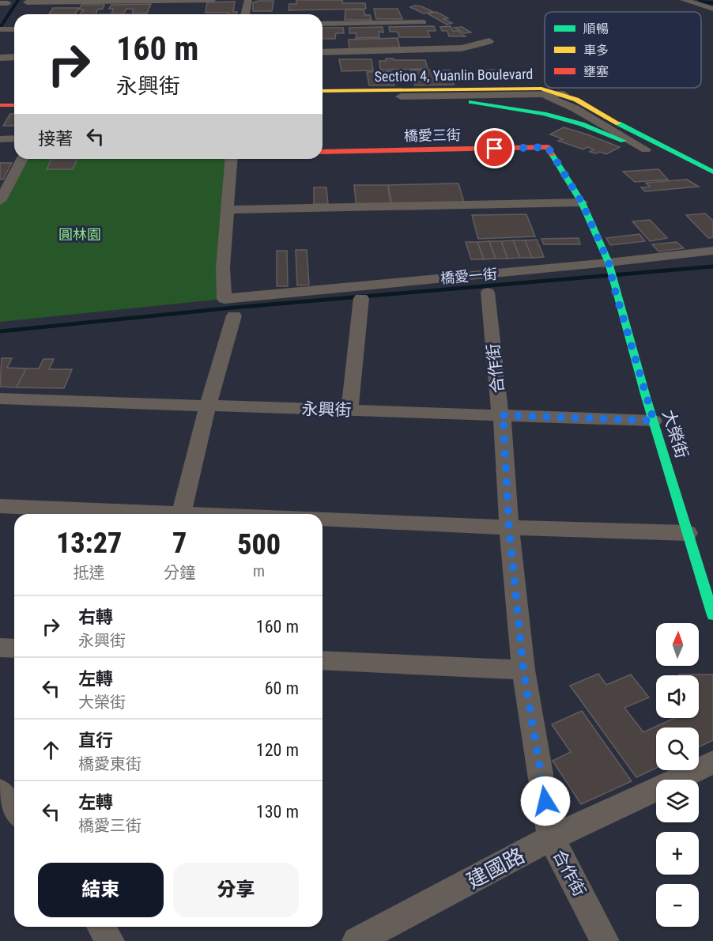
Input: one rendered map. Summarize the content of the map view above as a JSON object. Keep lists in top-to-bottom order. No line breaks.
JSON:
{"streets":{"main road":["Section 4, Yuanlin Boulevard","橋愛三街","大榮街"],"street":["橋愛一街","合作街","永興街","建國路"]},"crossings":[["橋愛三街","大榮街"],["橋愛一街","大榮街"],["合作街","永興街"],["合作街","建國路"],["永興街","大榮街"]],"parks":["圓林園"],"legend":["順暢","車多","壅塞"],"north":"top","page":{"turn":["160 m","永興街"],"then":"接著","eta":["13:27","抵達","7","分鐘","500","m"],"list":[{"name":"右轉","note":"永興街","value":"160 m"},{"name":"左轉","note":"大榮街","value":"60 m"},{"name":"直行","note":"橋愛東街","value":"120 m"},{"name":"左轉","note":"橋愛三街","value":"130 m"}],"map_buttons":["+","−"],"buttons":["結束","分享"]}}
